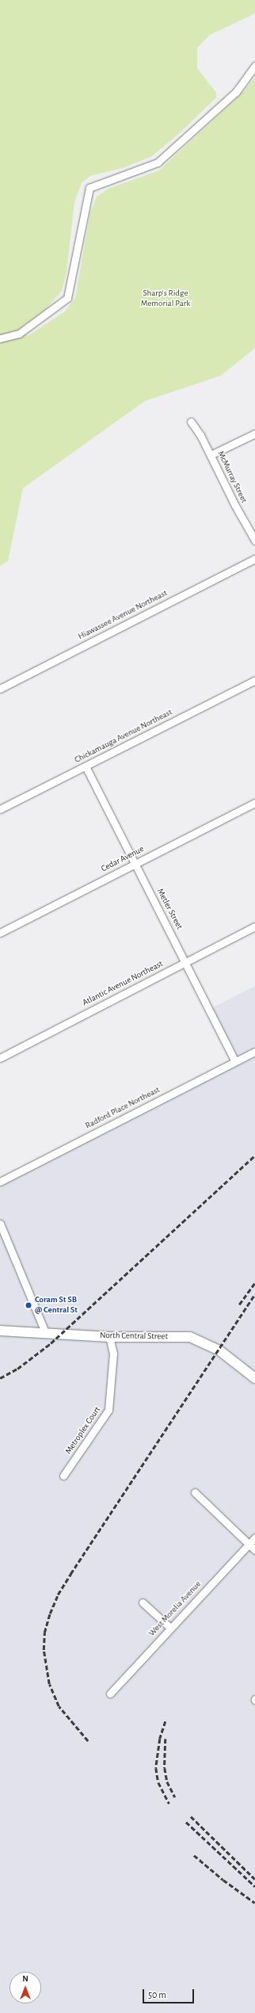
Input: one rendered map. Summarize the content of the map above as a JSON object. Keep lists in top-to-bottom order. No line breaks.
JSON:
{"streets":{"main road":["North Central Street"],"street":["McMurray Street","Hiawassee Avenue Northeast","Chickamauga Avenue Northeast","Cedar Avenue","Metler Street","Atlantic Avenue Northeast","Radford Place Northeast","Metroplex Court","West Morelia Avenue"]},"crossings":[["Chickamauga Avenue Northeast","Metler Street"],["Cedar Avenue","Metler Street"],["Metler Street","Atlantic Avenue Northeast"],["Metler Street","Radford Place Northeast"],["North Central Street","Metroplex Court"]],"parks":["Sharp's Ridge Memorial Park"],"places":["Coram St SB @ Central St"],"scale_bar":"50 m","north":"top"}
